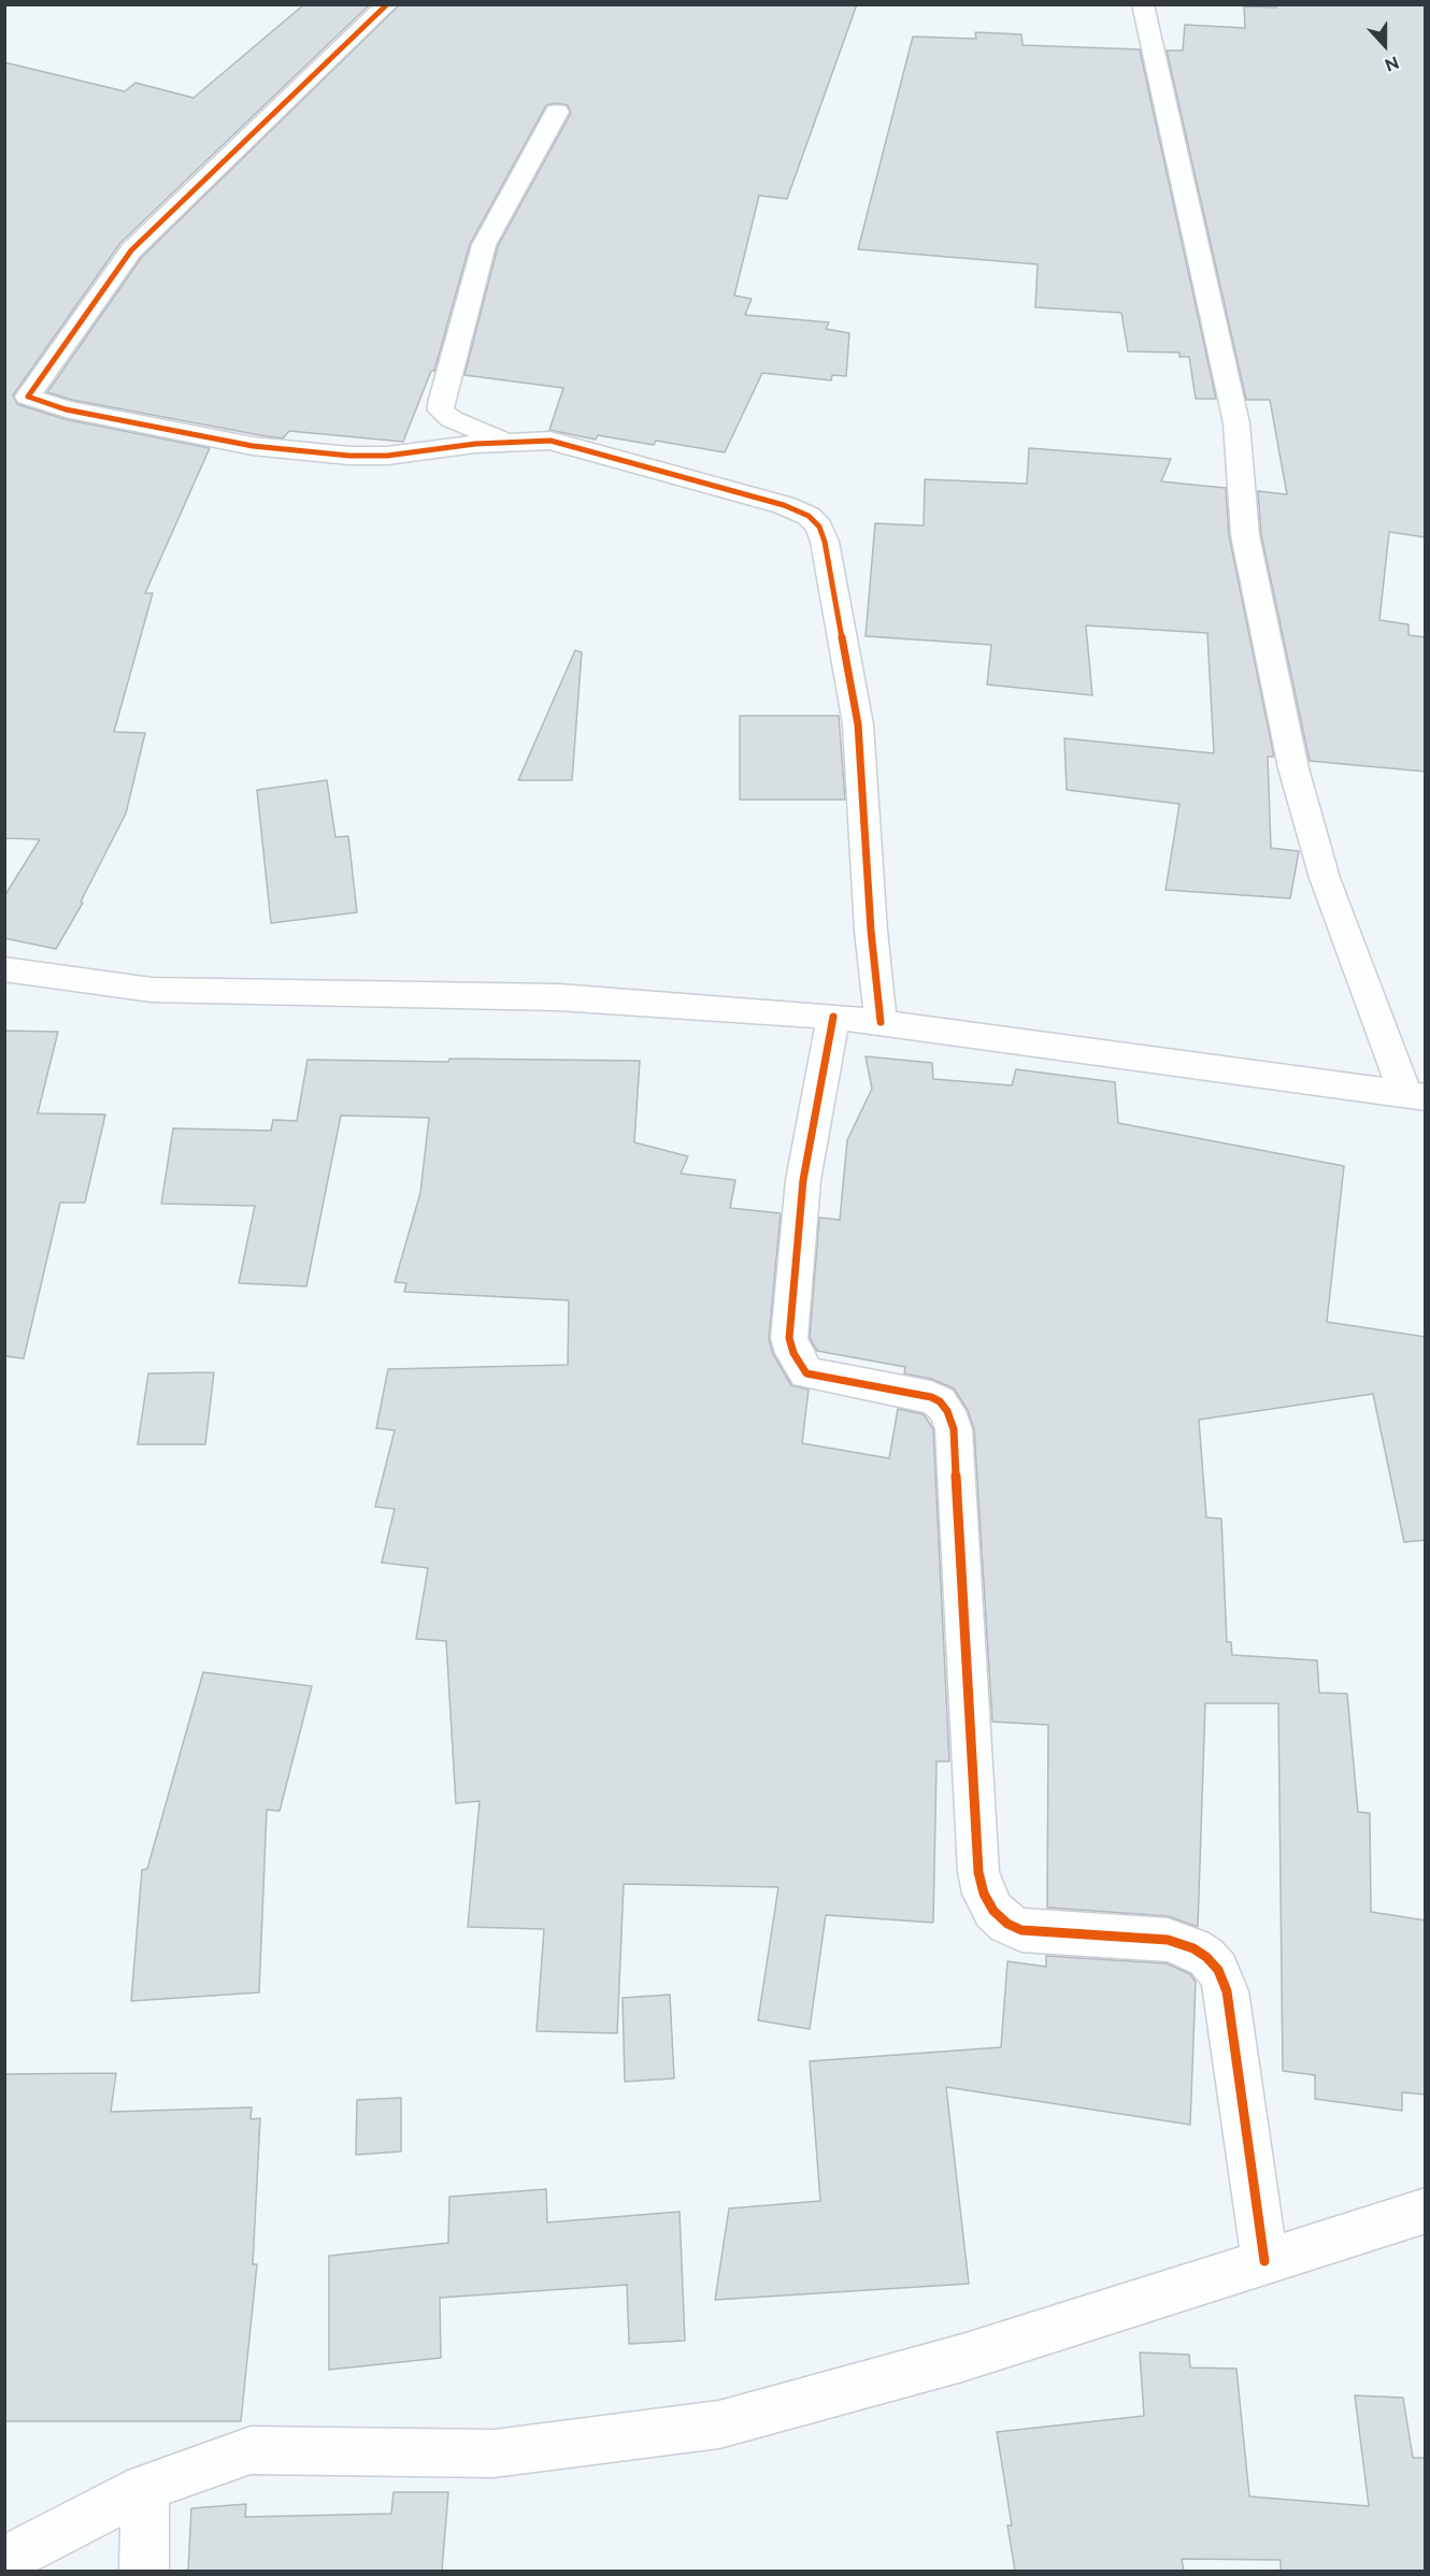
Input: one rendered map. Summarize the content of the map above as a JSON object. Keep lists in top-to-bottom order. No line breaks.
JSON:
{"north":"bottom"}
